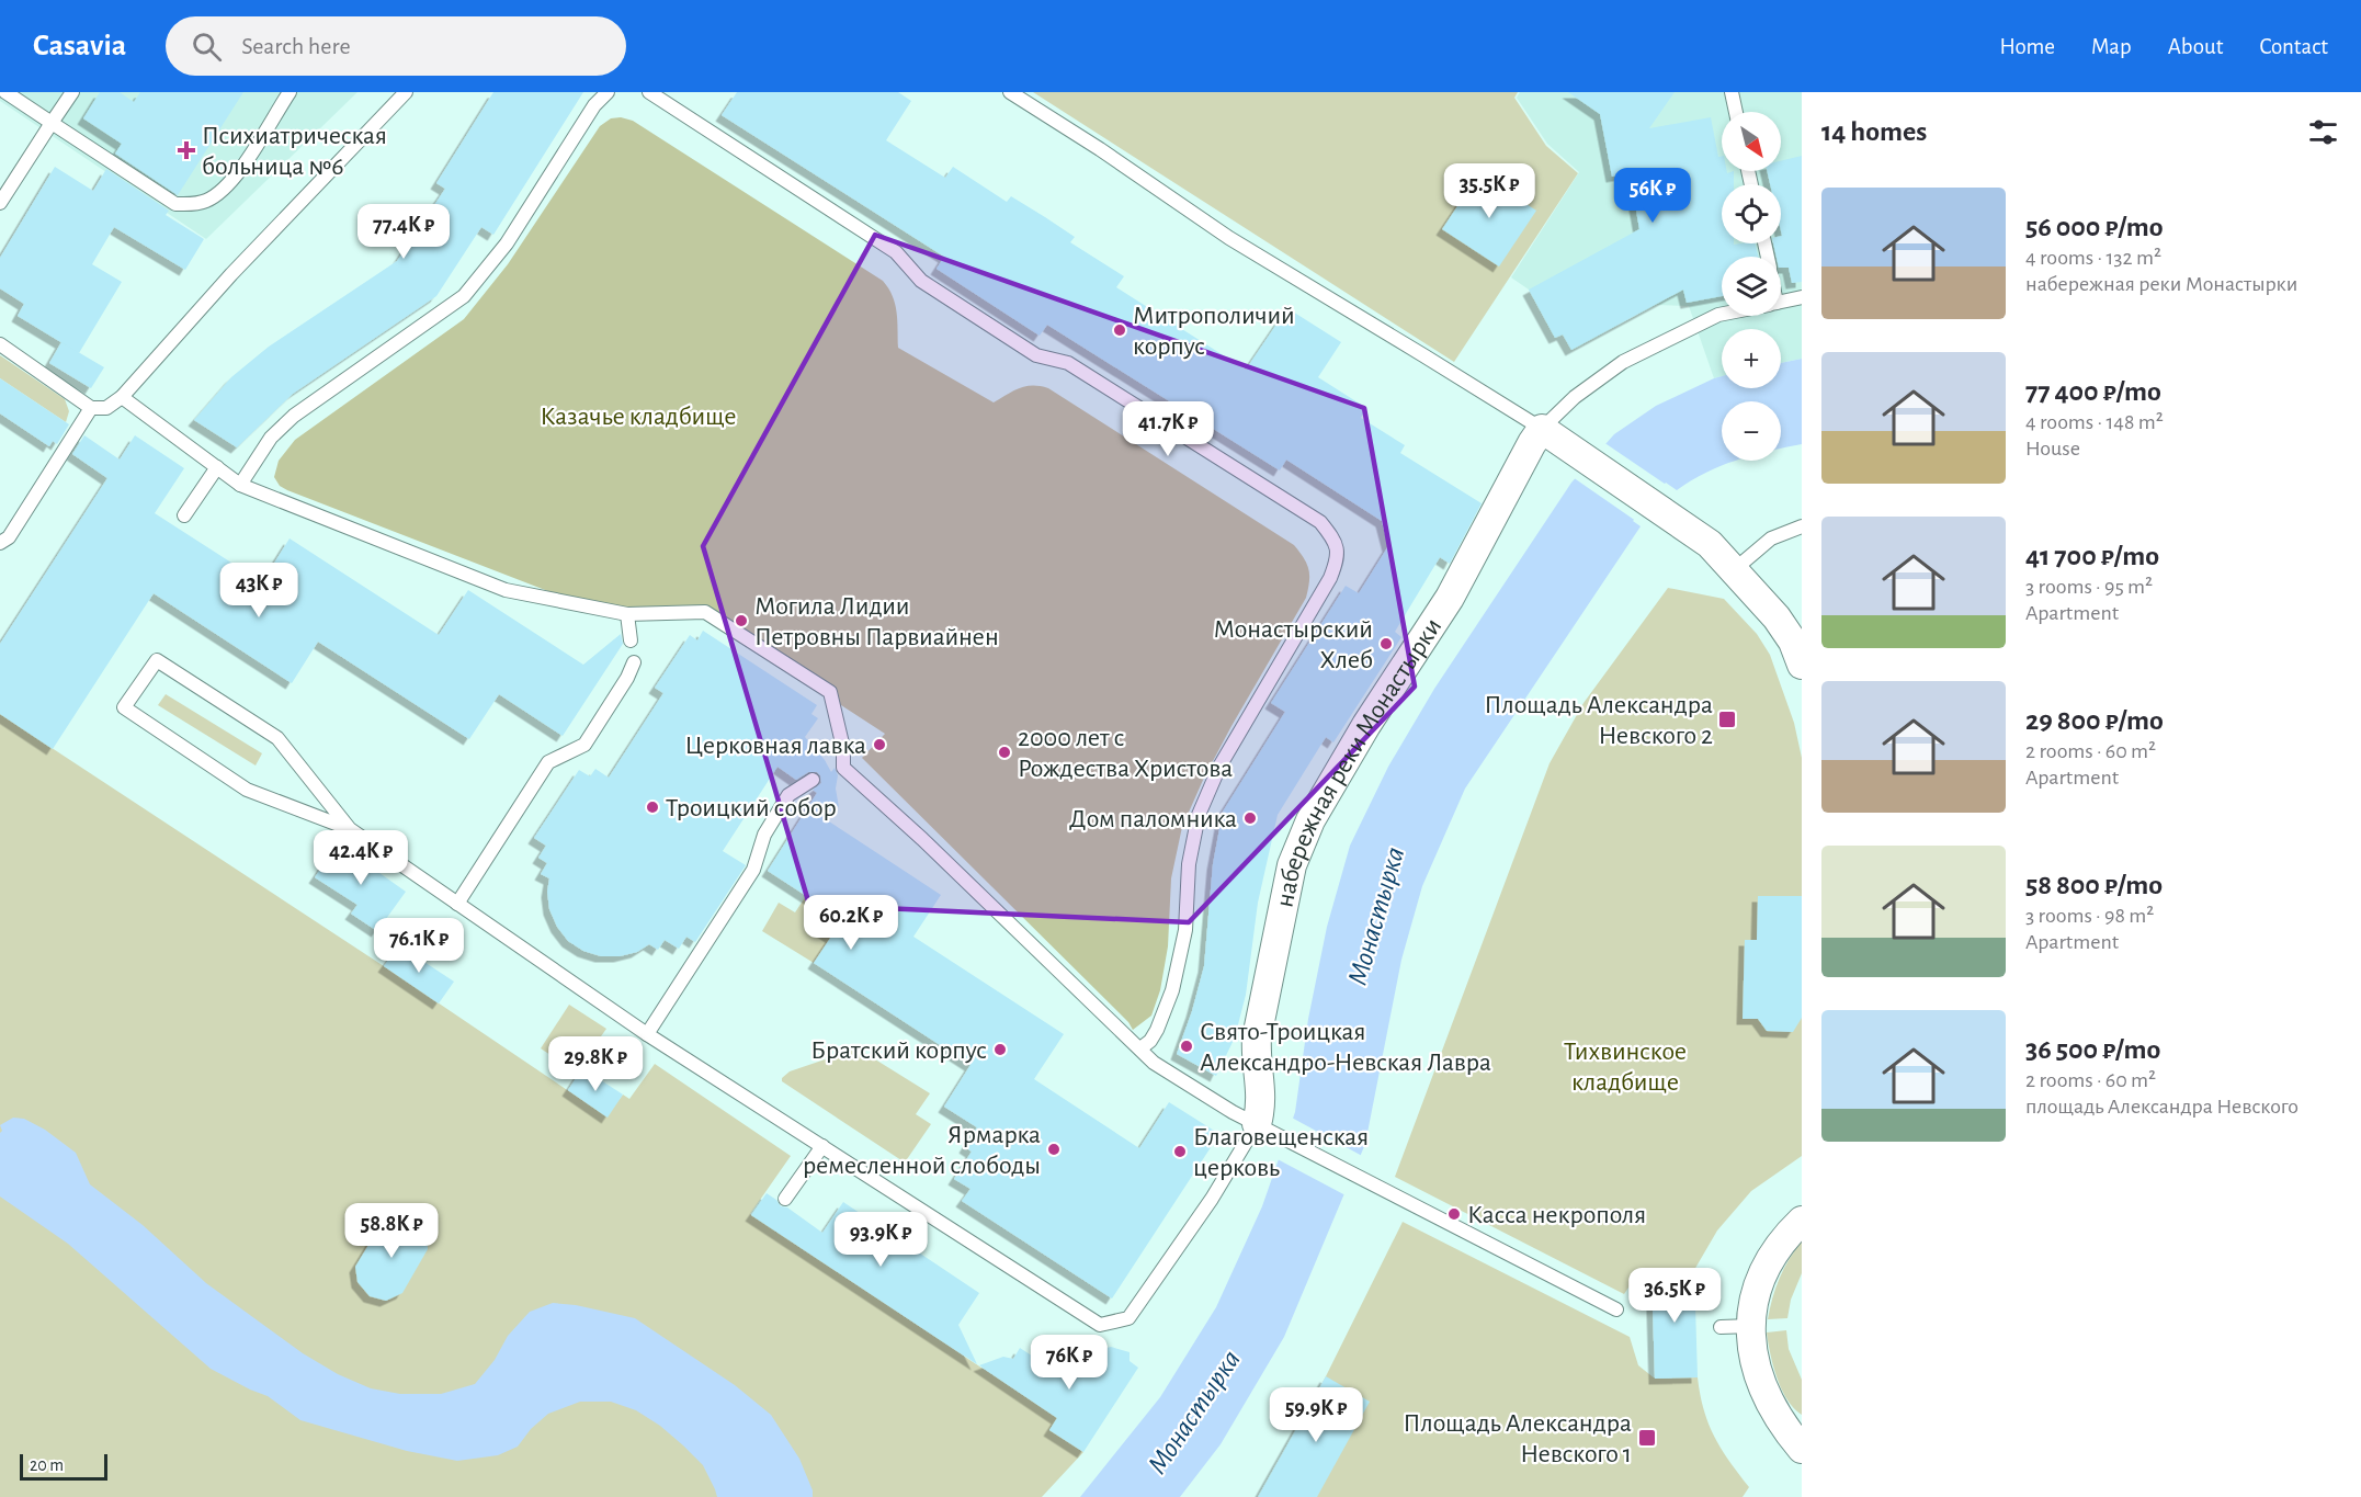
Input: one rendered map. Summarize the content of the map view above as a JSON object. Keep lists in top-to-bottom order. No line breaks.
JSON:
{"streets":{"street":["набережная реки Монастырки"]},"water":["Монастырка"],"parks":["Казачье кладбище","Тихвинское кладбище"],"places":{"health":["Психиатрическая больница №6"],"other":["Митрополичий корпус","Могила Лидии Петровны Парвиайнен","Монастырский Хлеб","Церковная лавка","2000 лет с Рождества Христова","Троицкий собор","Дом паломника","Свято-Троицкая Александро-Невская Лавра","Братский корпус","Ярмарка ремесленной слободы","Благовещенская церковь","Касса некрополя"],"transit":["Площадь Александра Невского 2","Площадь Александра Невского 1"]},"scale_bar":"20 m","north":"bottom right","page":{"header":"Casavia","search":"Search here","nav":["Home","Map","About","Contact"],"heading":"14 homes","map_buttons":["+","−"],"price":["35.5K ₽","56K ₽","77.4K ₽","41.7K ₽","43K ₽","42.4K ₽","60.2K ₽","76.1K ₽","29.8K ₽","58.8K ₽","93.9K ₽","36.5K ₽","76K ₽","59.9K ₽"],"list":[{"name":"56 000 ₽/mo","note":"4 rooms · 132 m² · набережная реки Монастырки"},{"name":"77 400 ₽/mo","note":"4 rooms · 148 m² · House"},{"name":"41 700 ₽/mo","note":"3 rooms · 95 m² · Apartment"},{"name":"29 800 ₽/mo","note":"2 rooms · 60 m² · Apartment"},{"name":"58 800 ₽/mo","note":"3 rooms · 98 m² · Apartment"},{"name":"36 500 ₽/mo","note":"2 rooms · 60 m² · площадь Александра Невского"}],"scale":"20 m"}}
